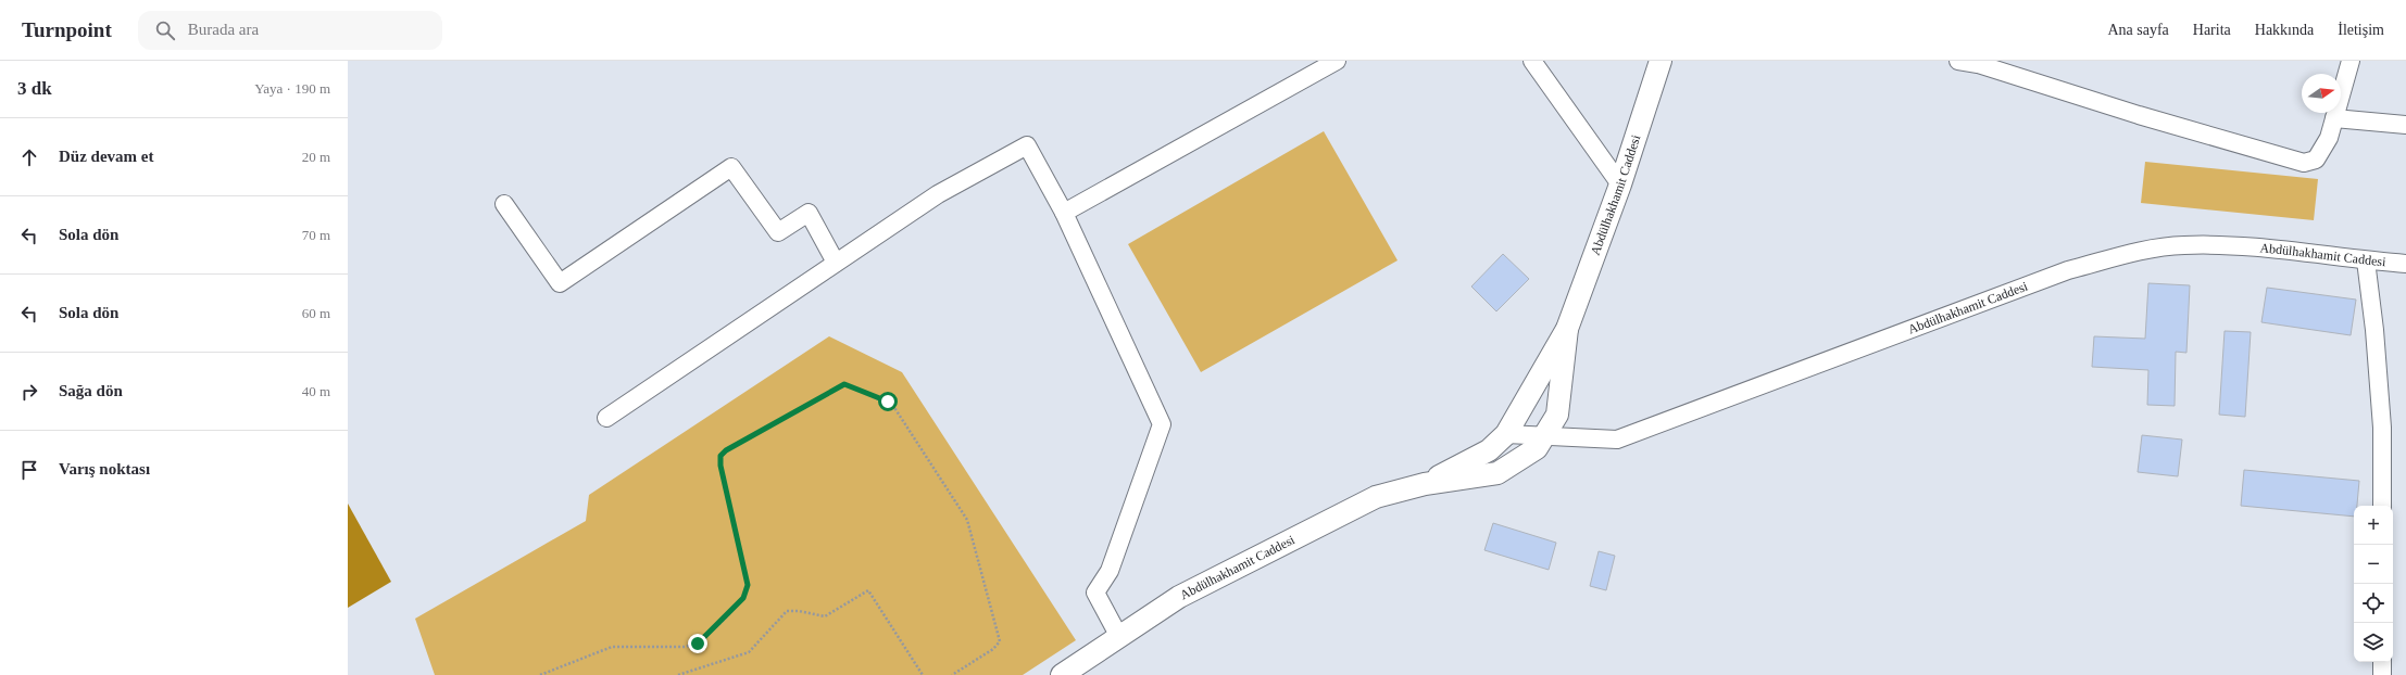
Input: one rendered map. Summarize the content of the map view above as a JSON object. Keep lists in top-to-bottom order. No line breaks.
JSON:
{"streets":{"main road":["Abdülhakhamit Caddesi"]},"north":"right","page":{"header":"Turnpoint","search":"Burada ara","nav":["Ana sayfa","Harita","Hakkında","İletişim"],"heading":["3 dk","Yaya · 190 m"],"list":[["Düz devam et","20 m"],["Sola dön","70 m"],["Sola dön","60 m"],["Sağa dön","40 m"],"Varış noktası"],"map_buttons":["+","−"]}}
